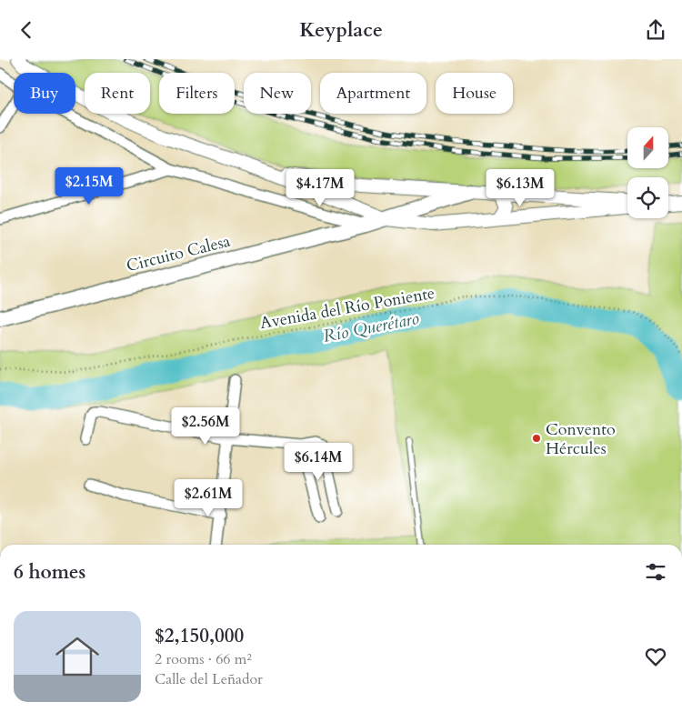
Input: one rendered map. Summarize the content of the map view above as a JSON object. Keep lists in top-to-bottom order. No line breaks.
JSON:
{"streets":{"main road":["Circuito Calesa"],"path":["Avenida del Río Poniente"]},"water":["Río Querétaro"],"places":["Convento Hércules"],"north":"top","page":{"header":"Keyplace","chip":["Buy","Rent","Filters","New","Apartment","House"],"price":["$2.15M","$4.17M","$6.13M","$2.56M","$6.14M","$2.61M"],"heading":"6 homes","list":[{"name":"$2,150,000","note":"2 rooms · 66 m² · Calle del Leñador"}]}}
